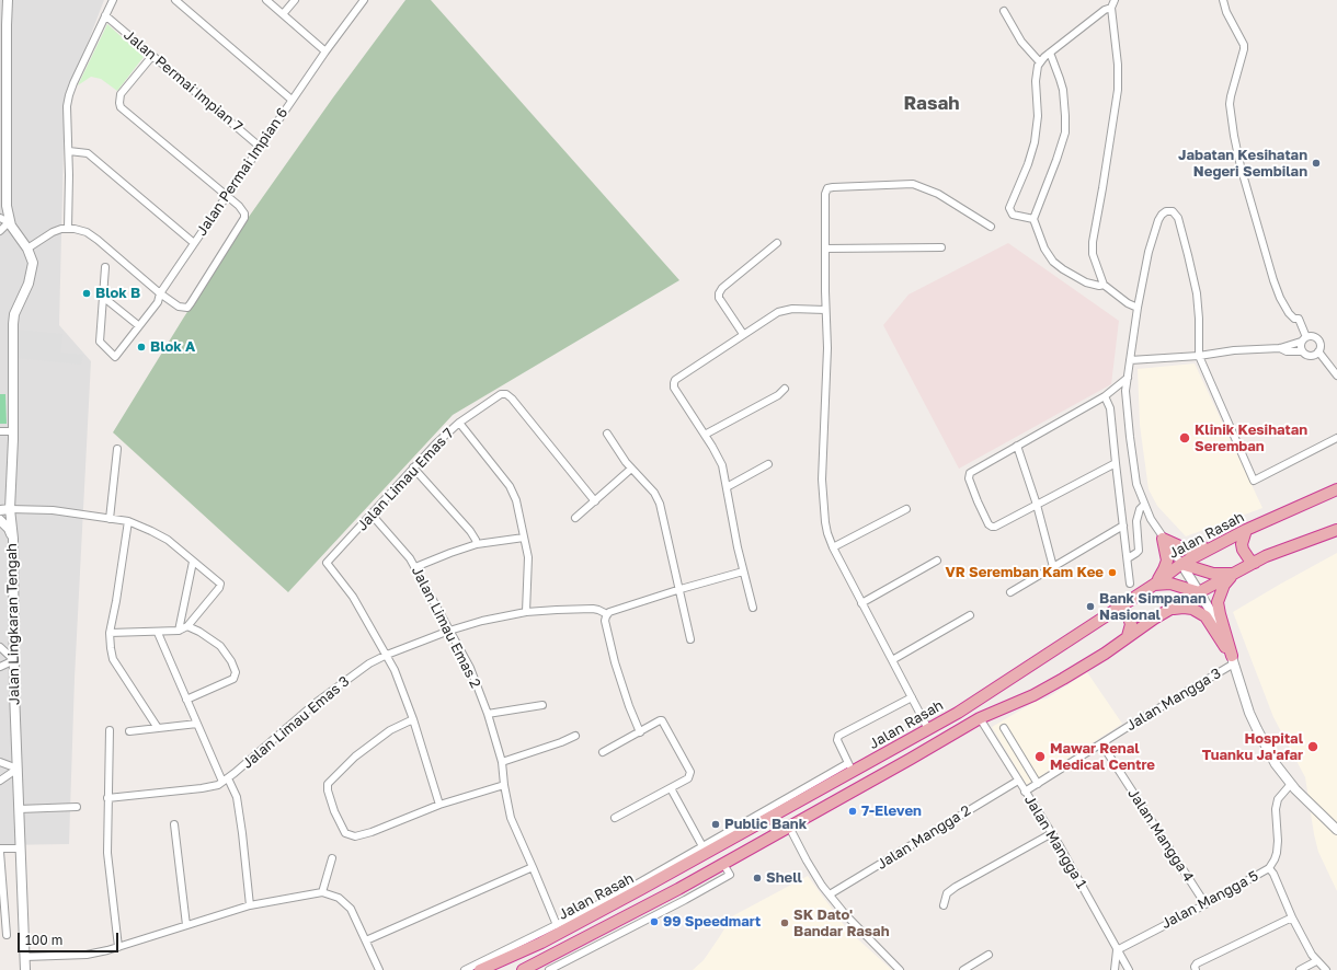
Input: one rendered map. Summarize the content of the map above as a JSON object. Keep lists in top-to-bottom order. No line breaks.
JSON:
{"streets":{"highway":["Jalan Rasah"],"street":["Jalan Permai Impian 7","Jalan Permai Impian 6","Jalan Limau Emas 7","Jalan Lingkaran Tengah","Jalan Limau Emas 2","Jalan Mangga 3","Jalan Limau Emas 3","Jalan Mangga 4","Jalan Mangga 2","Jalan Mangga 1","Jalan Mangga 5"]},"crossings":[["Jalan Permai Impian 7","Jalan Permai Impian 6"],["Jalan Limau Emas 7","Jalan Limau Emas 2"],["Jalan Limau Emas 7","Jalan Limau Emas 3"],["Jalan Limau Emas 2","Jalan Limau Emas 3"],["Jalan Mangga 3","Jalan Mangga 4"],["Jalan Mangga 3","Jalan Mangga 1"],["Jalan Mangga 4","Jalan Mangga 5"],["Jalan Mangga 2","Jalan Mangga 1"],["Jalan Mangga 1","Jalan Mangga 5"]],"districts":["Rasah"],"places":["Jabatan Kesihatan Negeri Sembilan","Blok B","Blok A","Klinik Kesihatan Seremban","VR Seremban Kam Kee","Bank Simpanan Nasional","Hospital Tuanku Ja'afar","Mawar Renal Medical Centre","7-Eleven","Public Bank","Shell","99 Speedmart","SK Dato' Bandar Rasah"],"scale_bar":"100 m"}
